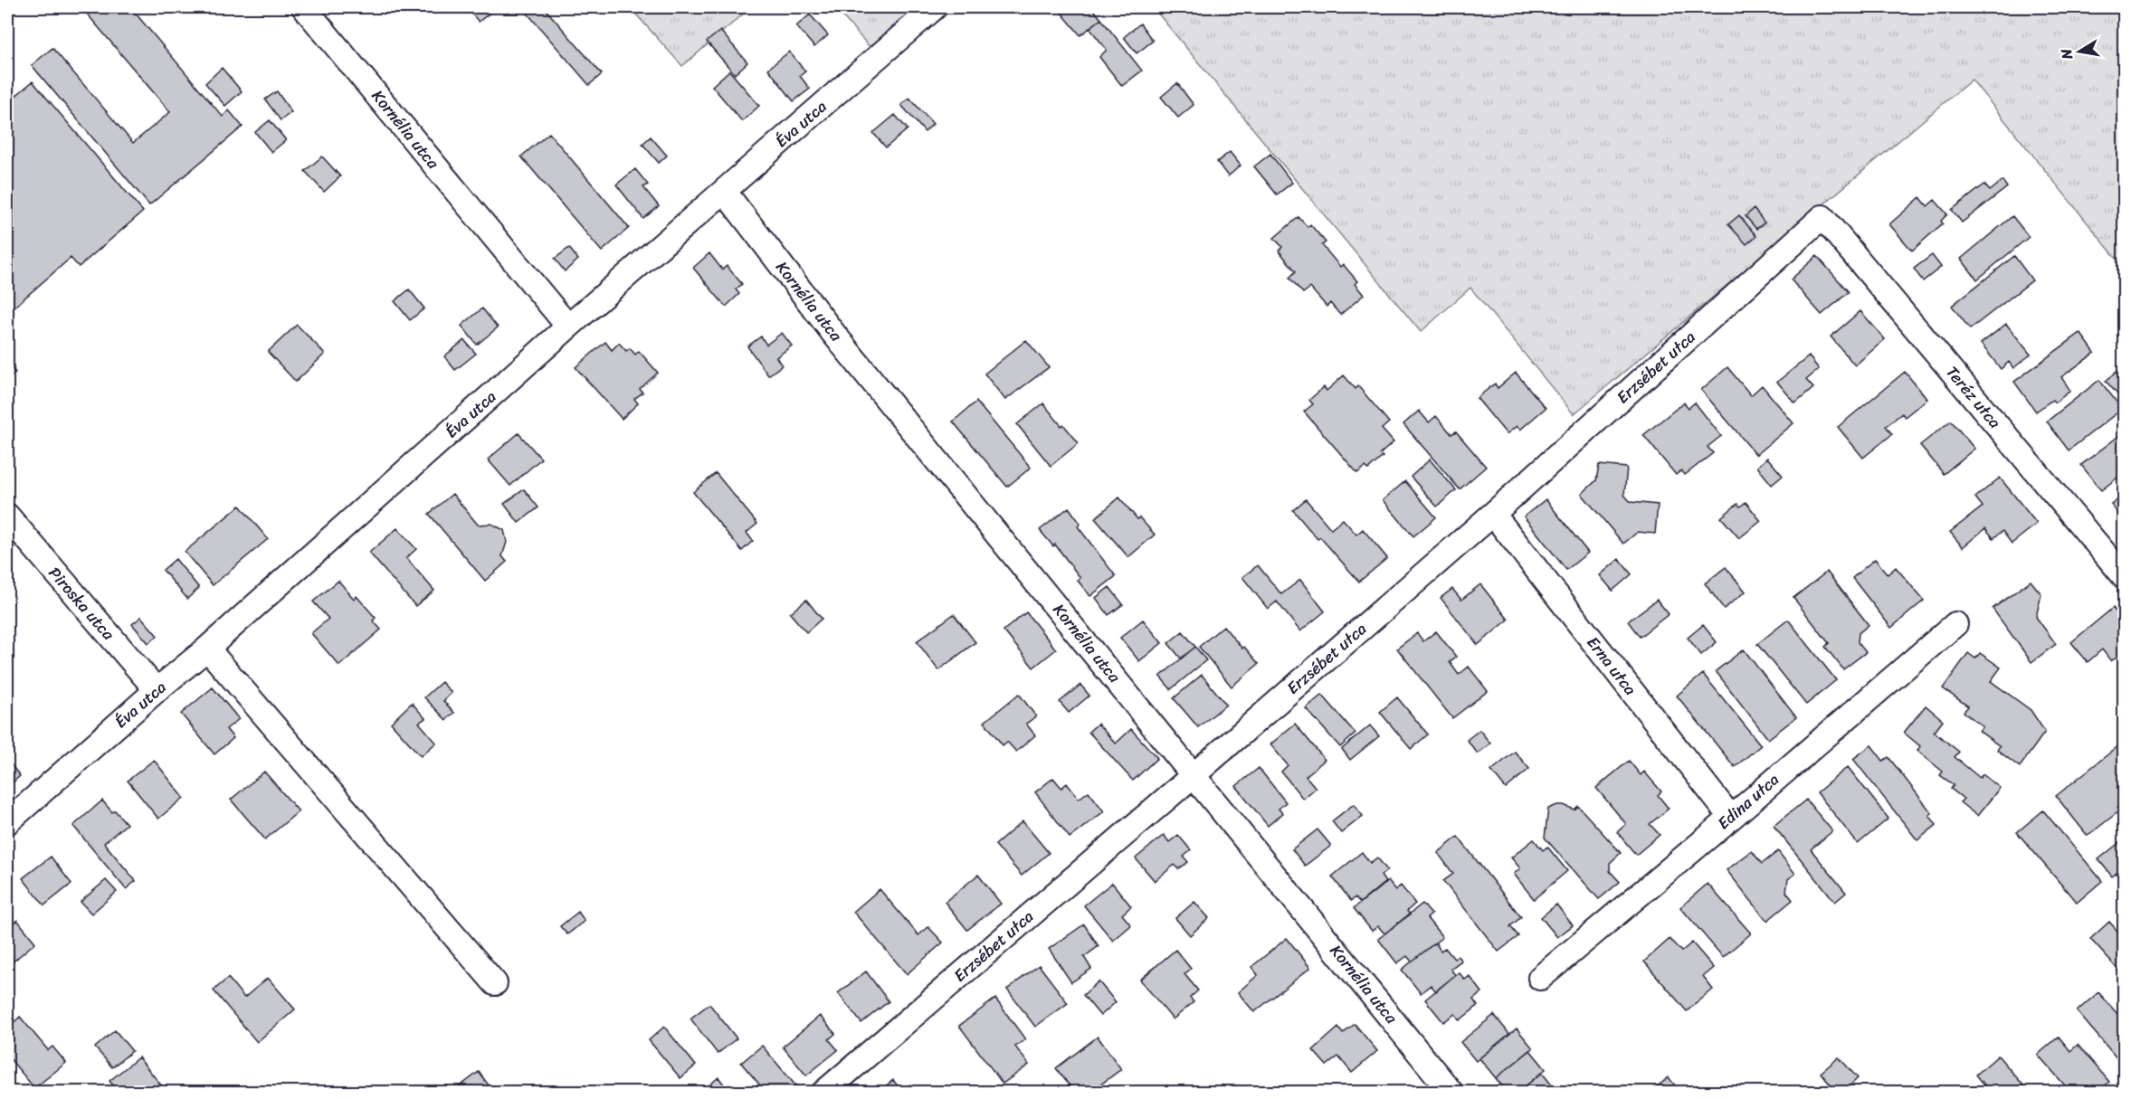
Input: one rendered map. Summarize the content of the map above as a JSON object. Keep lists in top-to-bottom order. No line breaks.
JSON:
{"streets":{"street":["Éva utca","Kornélia utca","Erzsébet utca","Teréz utca","Piroska utca","Erna utca","Edina utca"]},"crossings":[["Éva utca","Kornélia utca"],["Éva utca","Piroska utca"],["Kornélia utca","Erzsébet utca"],["Erzsébet utca","Teréz utca"],["Erzsébet utca","Erna utca"],["Erna utca","Edina utca"]],"north":"left"}
